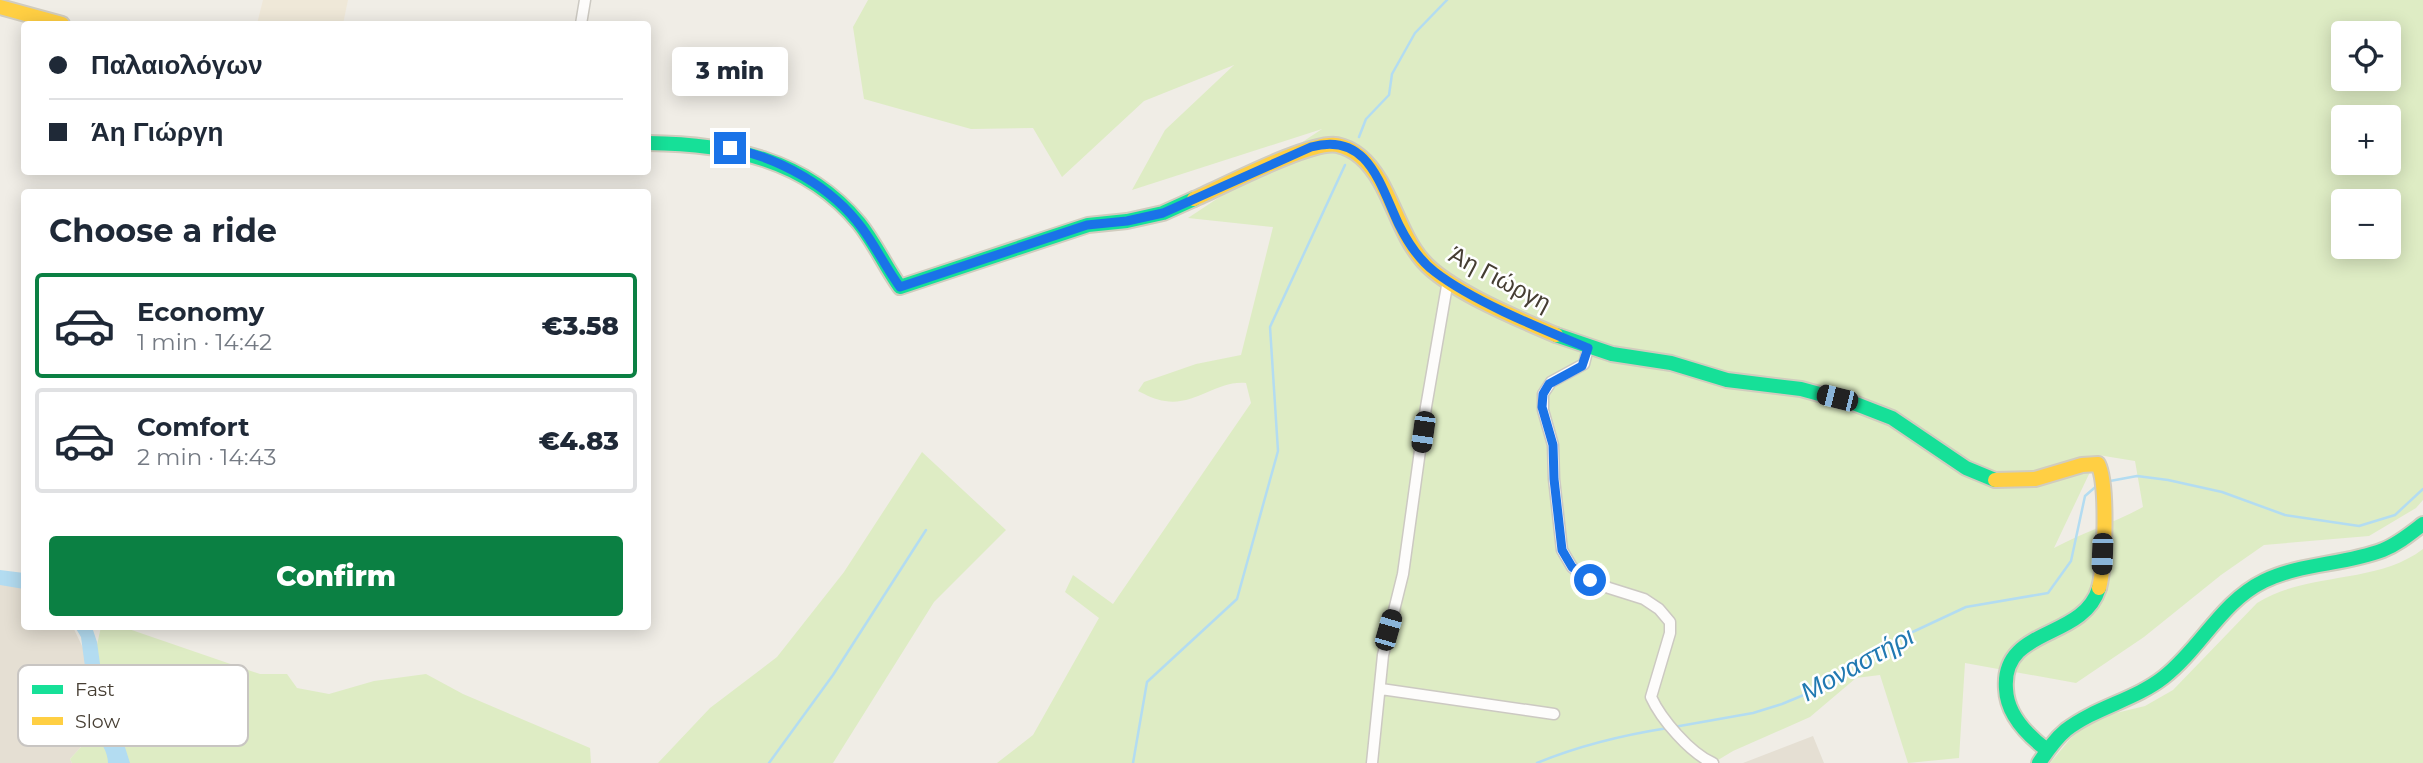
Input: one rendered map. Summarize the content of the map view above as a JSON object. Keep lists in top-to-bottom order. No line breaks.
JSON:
{"streets":{"street":["Άη Γιώργη"]},"water":["Μοναστήρι"],"legend":["Fast","Slow"],"page":{"map_buttons":["+","−"],"banner":["Παλαιολόγων","Άη Γιώργη"],"bubble":"3 min","heading":"Choose a ride","list":[{"name":"Economy","note":"1 min · 14:42","value":"€3.58"},{"name":"Comfort","note":"2 min · 14:43","value":"€4.83"}],"buttons":"Confirm"}}
